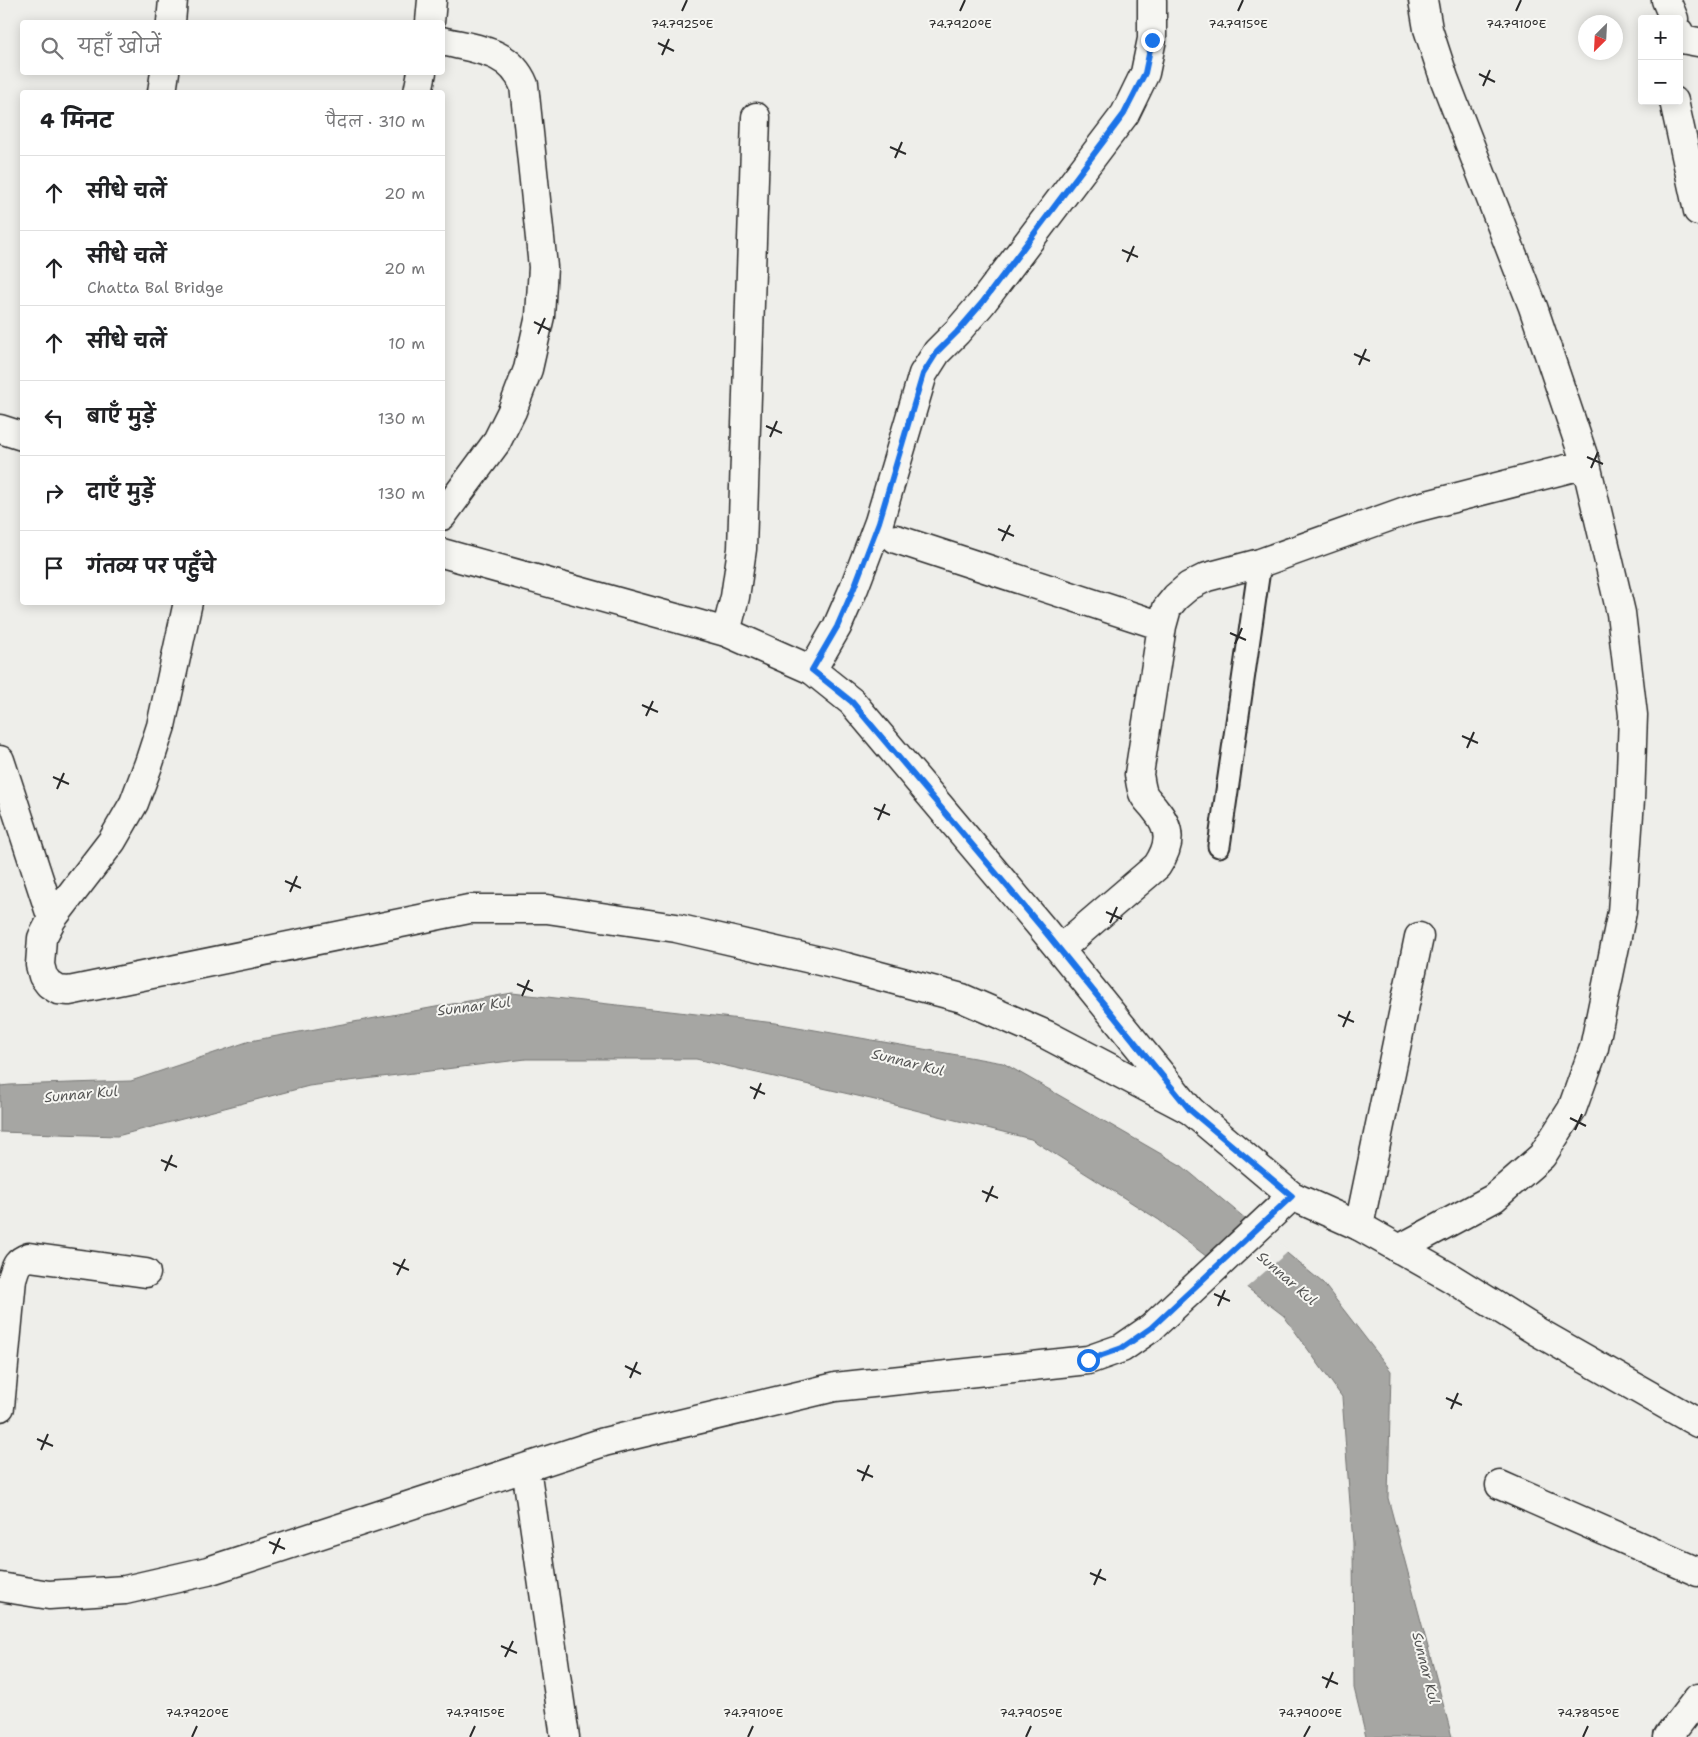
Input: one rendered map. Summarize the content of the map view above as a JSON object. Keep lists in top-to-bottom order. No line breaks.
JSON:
{"water":["Sunnar Kul"],"north":"bottom left","page":{"map_buttons":["+","−"],"search":"यहाँ खोजें","heading":["4 मिनट","पैदल · 310 m"],"list":[["सीधे चलें","20 m"],["सीधे चलें","Chatta Bal Bridge","20 m"],["सीधे चलें","10 m"],["बाएँ मुड़ें","130 m"],["दाएँ मुड़ें","130 m"],"गंतव्य पर पहुँचे"]},"coordinates":["74.7925°E","74.7920°E","74.7915°E","74.7910°E","74.7905°E","74.7900°E","74.7895°E"]}
